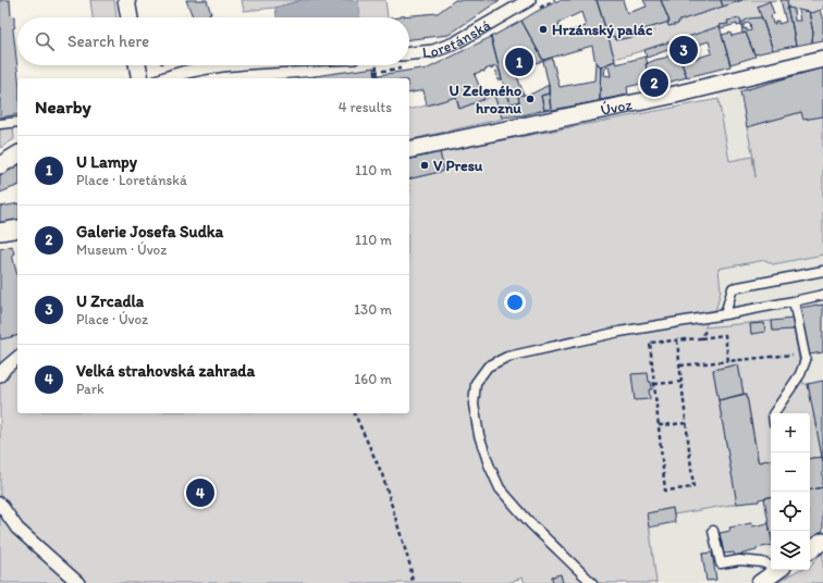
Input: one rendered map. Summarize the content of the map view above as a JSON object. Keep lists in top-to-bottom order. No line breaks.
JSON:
{"streets":{"street":["Loretánská","Úvoz"]},"places":["Hrzánský palác","U Zeleného hroznu","V Presu"],"page":{"search":"Search here","pins":["3","1","2","4"],"heading":["Nearby","4 results"],"list":[{"mark":"1","name":"U Lampy","note":"Place · Loretánská","value":"110 m"},{"mark":"2","name":"Galerie Josefa Sudka","note":"Museum · Úvoz","value":"110 m"},{"mark":"3","name":"U Zrcadla","note":"Place · Úvoz","value":"130 m"},{"mark":"4","name":"Velká strahovská zahrada","note":"Park","value":"160 m"}],"map_buttons":["+","−"]}}
